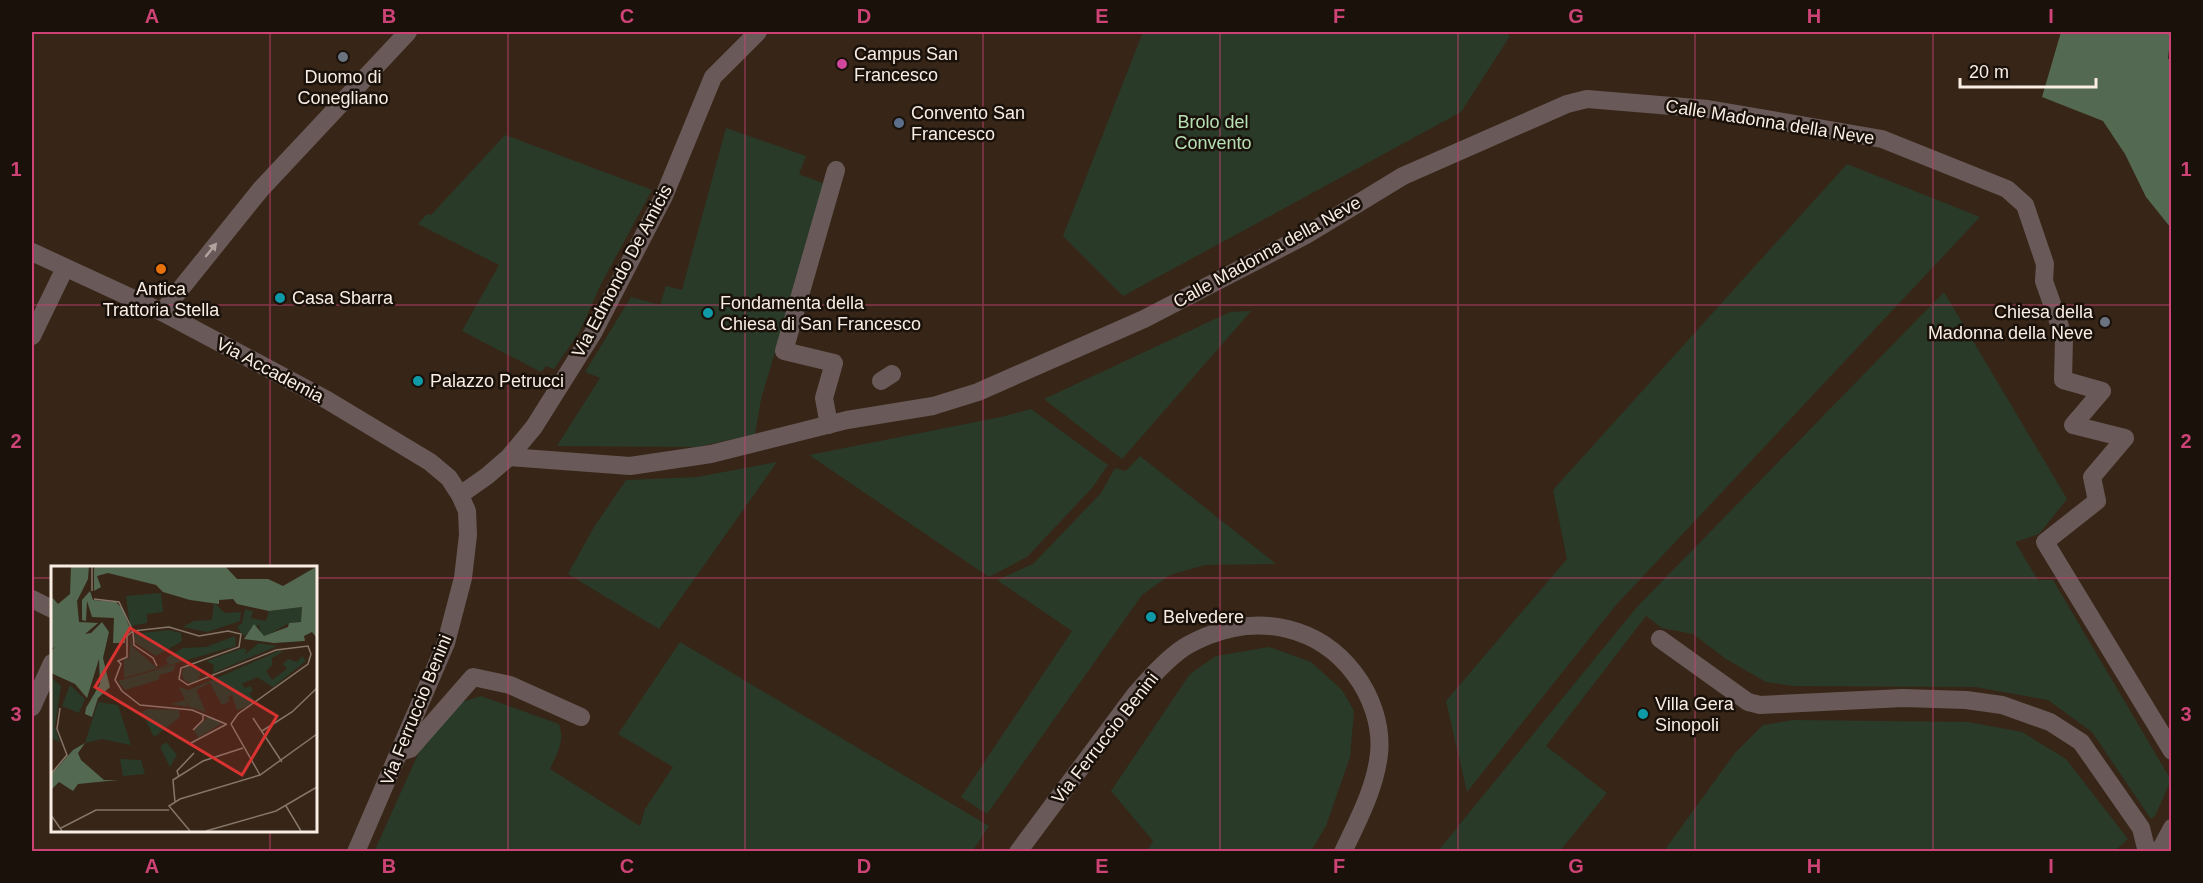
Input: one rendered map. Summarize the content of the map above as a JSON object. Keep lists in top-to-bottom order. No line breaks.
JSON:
{"streets":{"street":["Calle Madonna della Neve","Via Edmondo De Amicis","Via Accademia","Via Ferruccio Benini"]},"crossings":[["Calle Madonna della Neve","Via Edmondo De Amicis"],["Via Edmondo De Amicis","Via Accademia"],["Via Edmondo De Amicis","Via Ferruccio Benini"],["Via Accademia","Via Ferruccio Benini"]],"parks":["Brolo del Convento"],"places":["Duomo di Conegliano","Campus San Francesco","Convento San Francesco","Antica Trattoria Stella","Casa Sbarra","Fondamenta della Chiesa di San Francesco","Chiesa della Madonna della Neve","Palazzo Petrucci","Belvedere","Villa Gera Sinopoli"],"scale_bar":"20 m","grid":{"columns":["A","B","C","D","E","F","G","H","I"],"rows":["1","2","3"]}}
